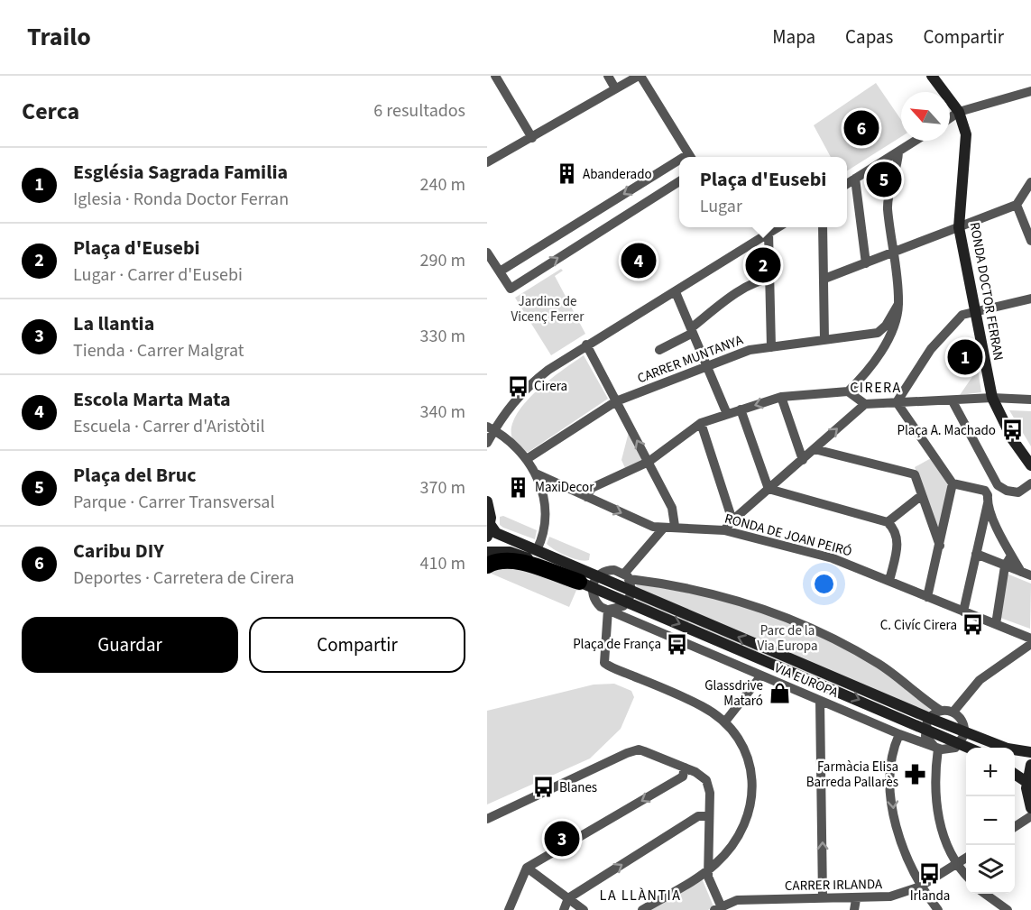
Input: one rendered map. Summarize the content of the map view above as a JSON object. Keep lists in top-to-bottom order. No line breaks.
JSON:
{"streets":{"street":["RONDA DOCTOR FERRAN","CARRER MUNTANYA","RONDA DE JOAN PEIRÓ","VIA EUROPA","CARRER IRLANDA"]},"districts":["CIRERA","LA LLÀNTIA"],"parks":["Jardins de Vicenç Ferrer","Parc de la Via Europa"],"places":{"building":["Abanderado","MaxiDecor"],"bus stop":["Cirera","Plaça A. Machado","C. Civíc Cirera","Plaça de França","Blanes","Irlanda"],"shop":["Glassdrive Mataró"],"pharmacy":["Farmàcia Elisa Barreda Pallarès"]},"north":"top left","page":{"header":"Trailo","nav":["Mapa","Capas","Compartir"],"heading":["Cerca","6 resultados"],"pins":["6","5","4","2","1","3"],"list":[{"mark":"1","name":"Església Sagrada Familia","note":"Iglesia · Ronda Doctor Ferran","value":"240 m"},{"mark":"2","name":"Plaça d'Eusebi","note":"Lugar · Carrer d'Eusebi","value":"290 m"},{"mark":"3","name":"La llantia","note":"Tienda · Carrer Malgrat","value":"330 m"},{"mark":"4","name":"Escola Marta Mata","note":"Escuela · Carrer d'Aristòtil","value":"340 m"},{"mark":"5","name":"Plaça del Bruc","note":"Parque · Carrer Transversal","value":"370 m"},{"mark":"6","name":"Caribu DIY","note":"Deportes · Carretera de Cirera","value":"410 m"}],"popup":["Plaça d'Eusebi","Lugar"],"buttons":["Guardar","Compartir"],"map_buttons":["+","−"]}}
